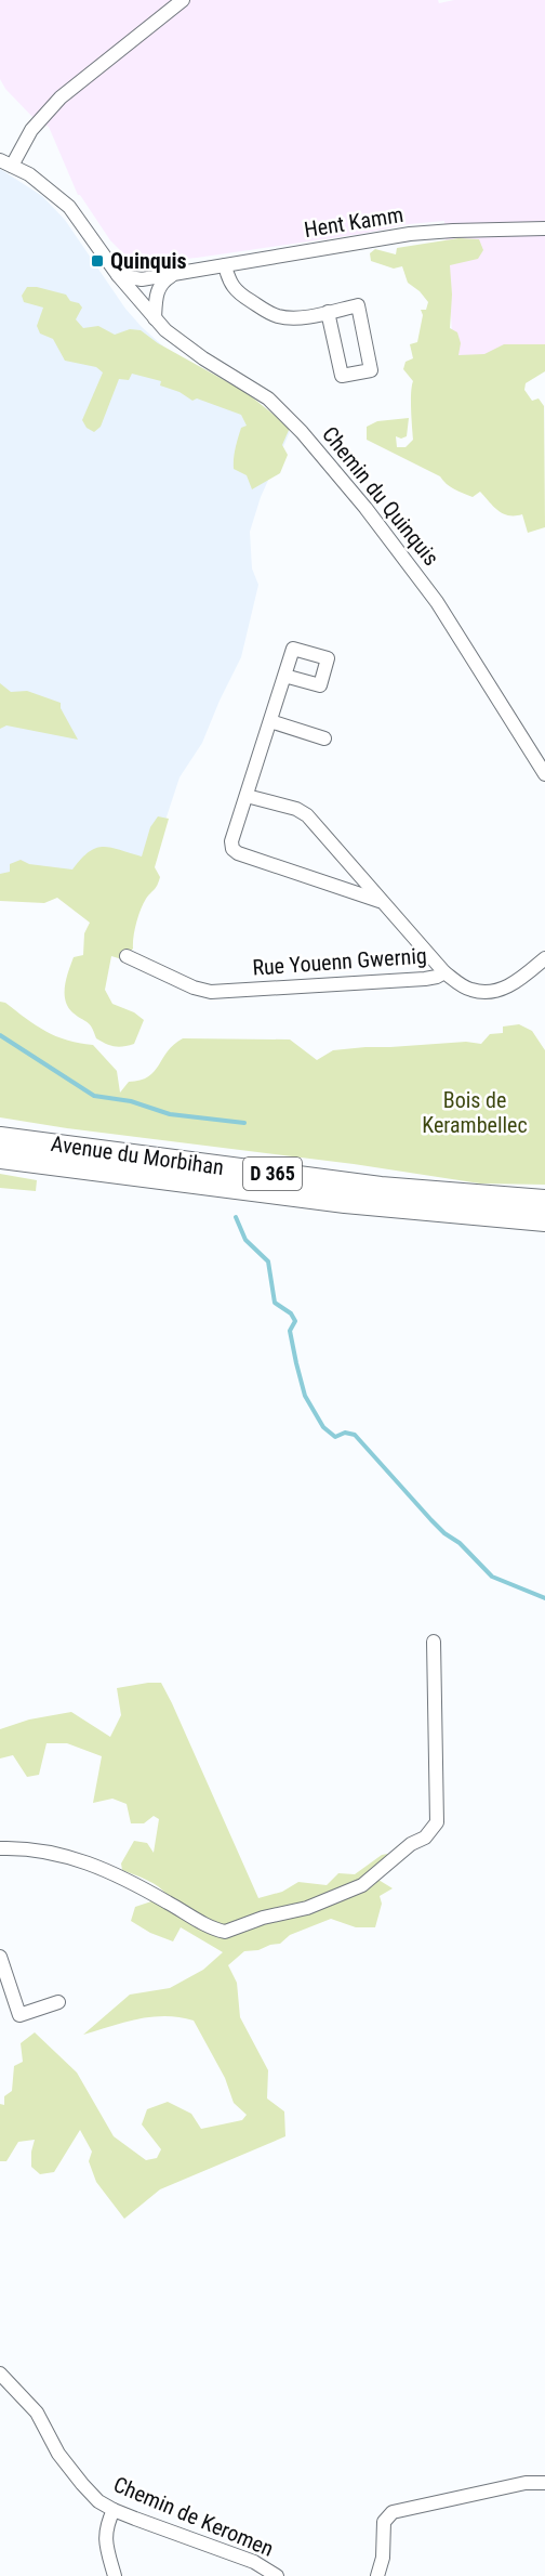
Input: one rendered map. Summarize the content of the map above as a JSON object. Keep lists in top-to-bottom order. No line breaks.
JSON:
{"streets":{"highway":["Avenue du Morbihan","D 365"],"street":["Hent Kamm","Chemin du Quinquis","Rue Youenn Gwernig","Chemin de Keromen"]},"crossings":[["Hent Kamm","Chemin du Quinquis"]],"parks":["Bois de Kerambellec"],"places":{"transit":["Quinquis"]}}
